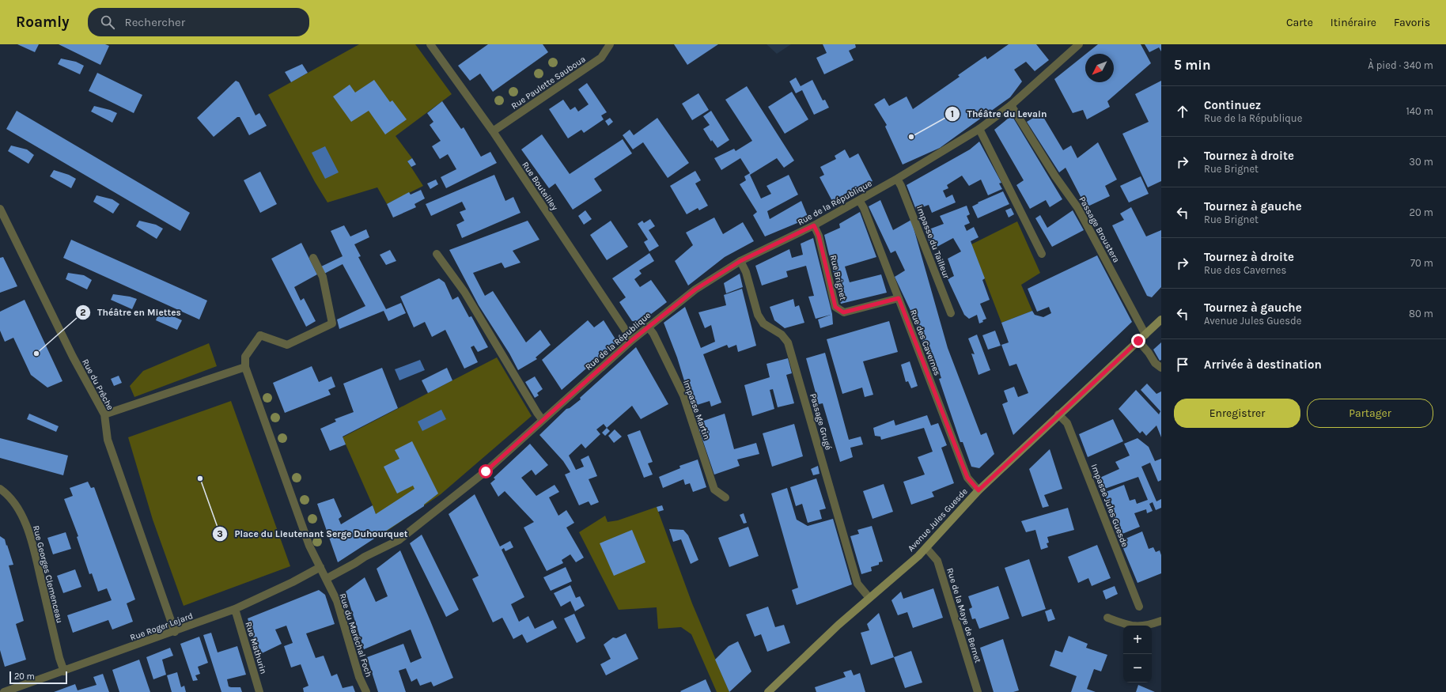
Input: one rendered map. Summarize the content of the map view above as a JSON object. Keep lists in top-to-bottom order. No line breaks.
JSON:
{"streets":{"street":["Rue Paulette Sauboua","Rue Bouteilley","Rue de la République","Passage Broustera","Impasse du Tailleur","Rue Brignet","Rue des Cavernes","Rue du Prêche","Impasse Martin","Passage Grugé","Impasse Jules Guesde","Avenue Jules Guesde","Rue Georges Clemenceau","Rue de la Maye de Bernet","Rue Roger Lejard","Rue du Maréchal Foch","Rue Mathurin"]},"crossings":[["Rue Paulette Sauboua","Rue Bouteilley"],["Rue Bouteilley","Rue de la République"],["Rue de la République","Passage Broustera"],["Rue de la République","Impasse du Tailleur"],["Rue de la République","Rue Brignet"],["Rue de la République","Rue des Cavernes"],["Rue de la République","Impasse Martin"],["Rue de la République","Passage Grugé"],["Rue de la République","Rue du Maréchal Foch"],["Passage Broustera","Avenue Jules Guesde"],["Rue Brignet","Rue des Cavernes"],["Rue des Cavernes","Avenue Jules Guesde"],["Rue du Prêche","Rue Roger Lejard"],["Passage Grugé","Avenue Jules Guesde"],["Impasse Jules Guesde","Avenue Jules Guesde"],["Avenue Jules Guesde","Rue de la Maye de Bernet"],["Rue Georges Clemenceau","Rue Roger Lejard"],["Rue Roger Lejard","Rue du Maréchal Foch"],["Rue Roger Lejard","Rue Mathurin"]],"places":["Théâtre du Levain","Théâtre en Miettes","Place du Lieutenant Serge Duhourquet"],"scale_bar":"20 m","north":"bottom left","page":{"header":"Roamly","search":"Rechercher","nav":["Carte","Itinéraire","Favoris"],"heading":["5 min","À pied · 340 m"],"list":[["Continuez","Rue de la République","140 m"],["Tournez à droite","Rue Brignet","30 m"],["Tournez à gauche","Rue Brignet","20 m"],["Tournez à droite","Rue des Cavernes","70 m"],["Tournez à gauche","Avenue Jules Guesde","80 m"],"Arrivée à destination"],"buttons":["Enregistrer","Partager"],"map_buttons":["+","−"],"scale":"20 m"}}
